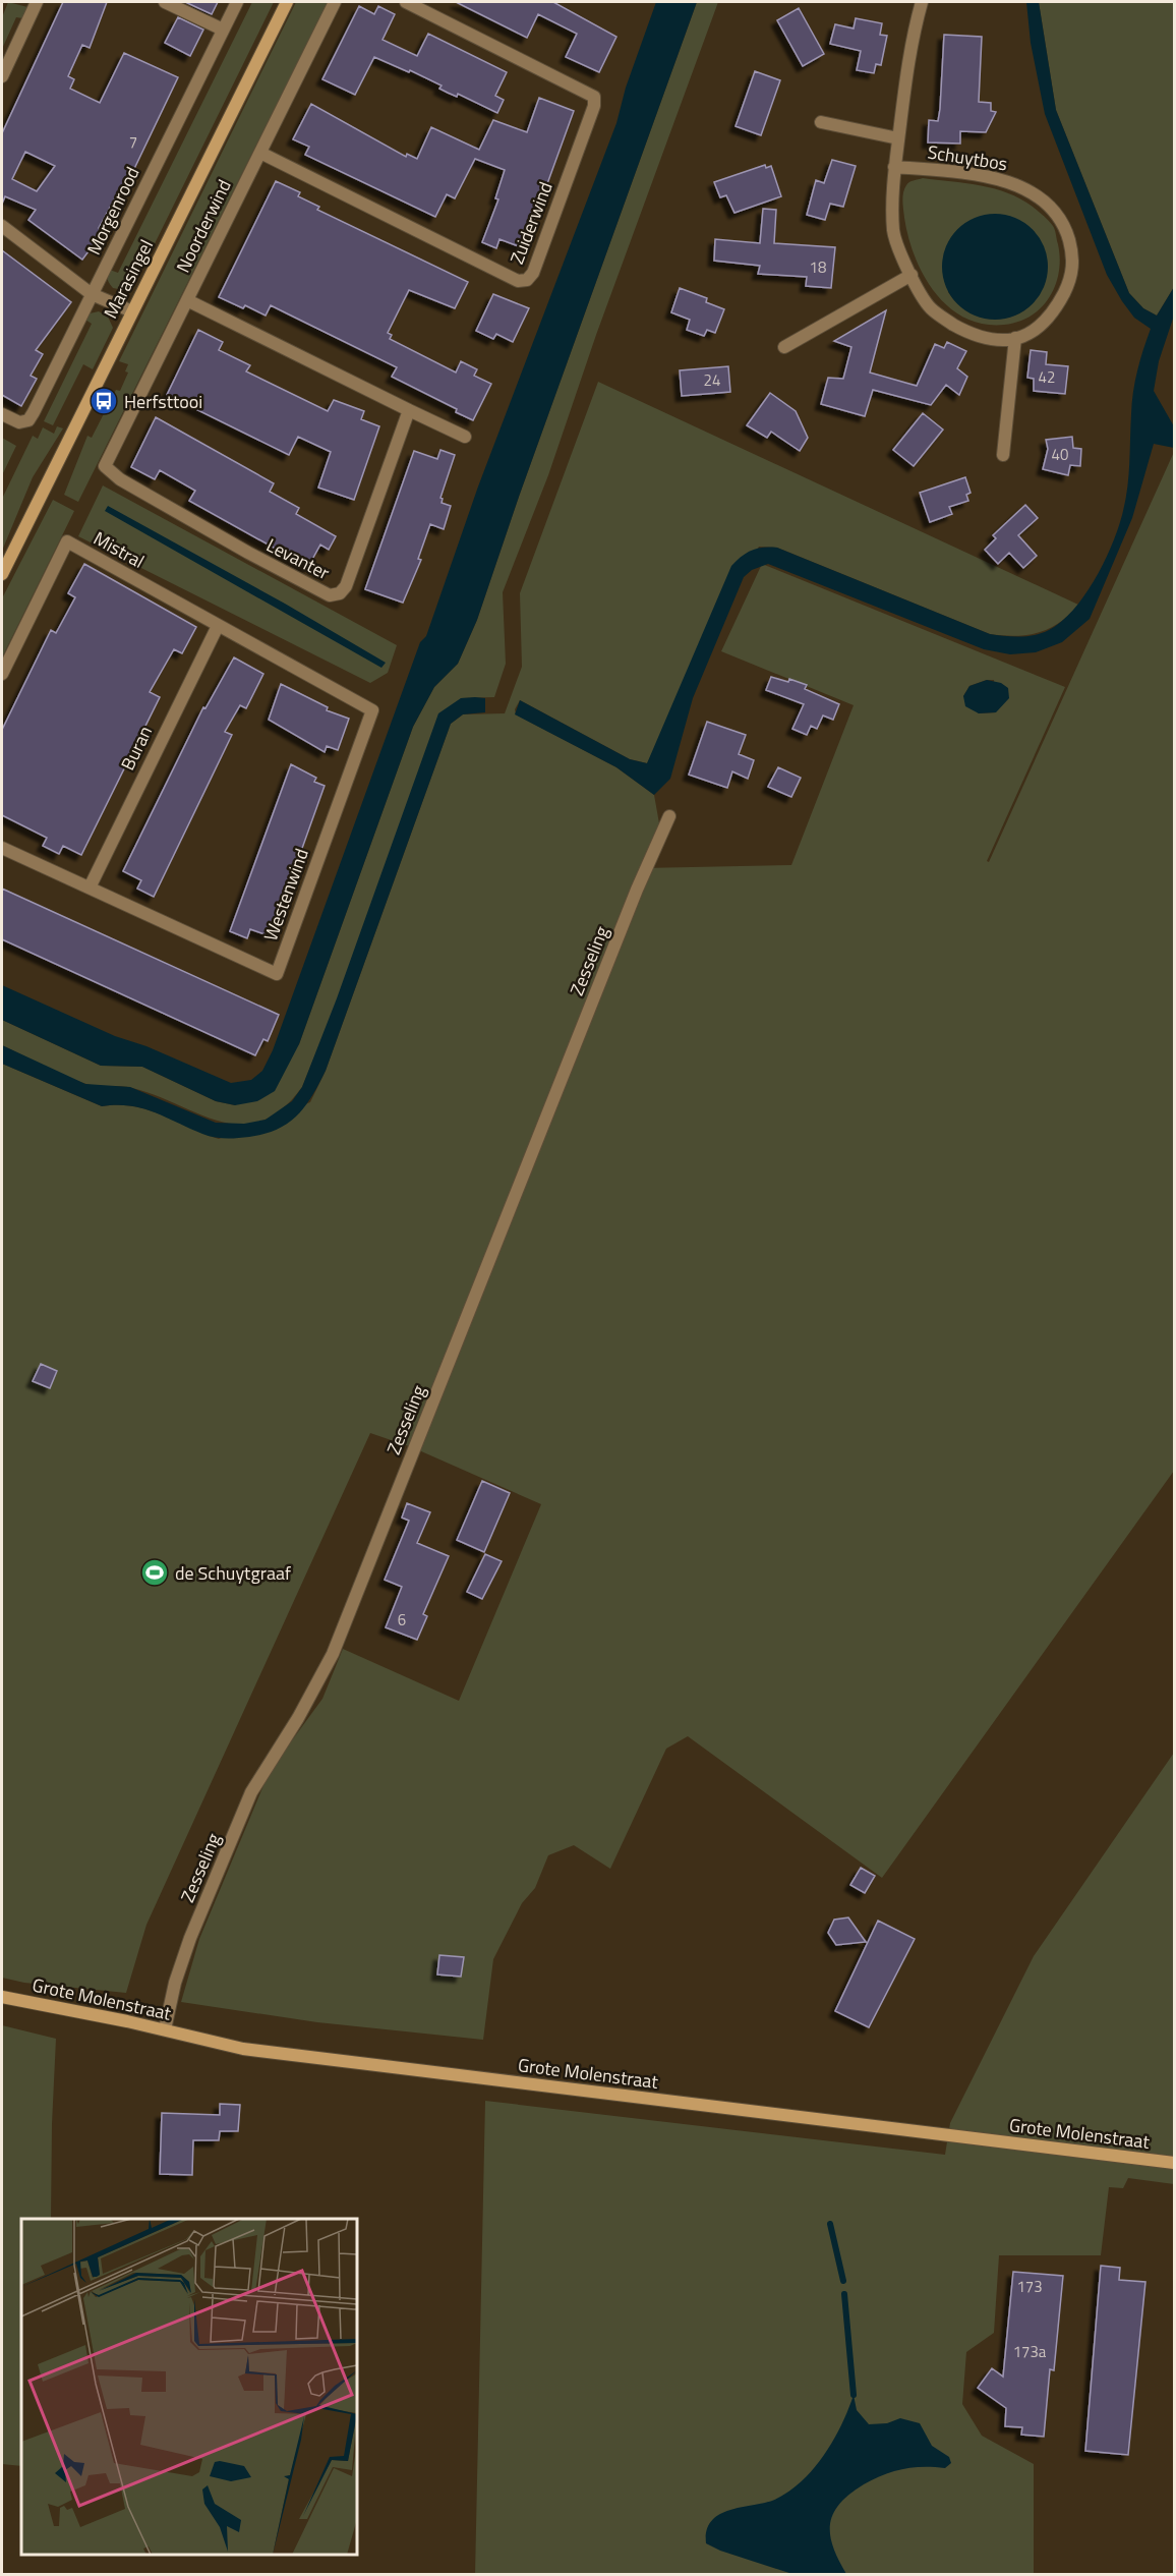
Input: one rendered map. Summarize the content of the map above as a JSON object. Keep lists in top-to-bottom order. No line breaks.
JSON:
{"streets":{"street":["Schuytbos","Morgenrood","Zuiderwind","Noorderwind","Marasingel","Mistral","Levanter","Buran","Westenwind","Zesseling","Grote Molenstraat"]},"crossings":[["Zuiderwind","Noorderwind"],["Noorderwind","Levanter"],["Mistral","Buran"],["Mistral","Westenwind"],["Buran","Westenwind"],["Zesseling","Grote Molenstraat"]],"places":{"bus stop":["Herfsttooi"],"sports":["de Schuytgraaf"]},"house_numbers":["7","18","42","24","40","6","173","173a"]}
